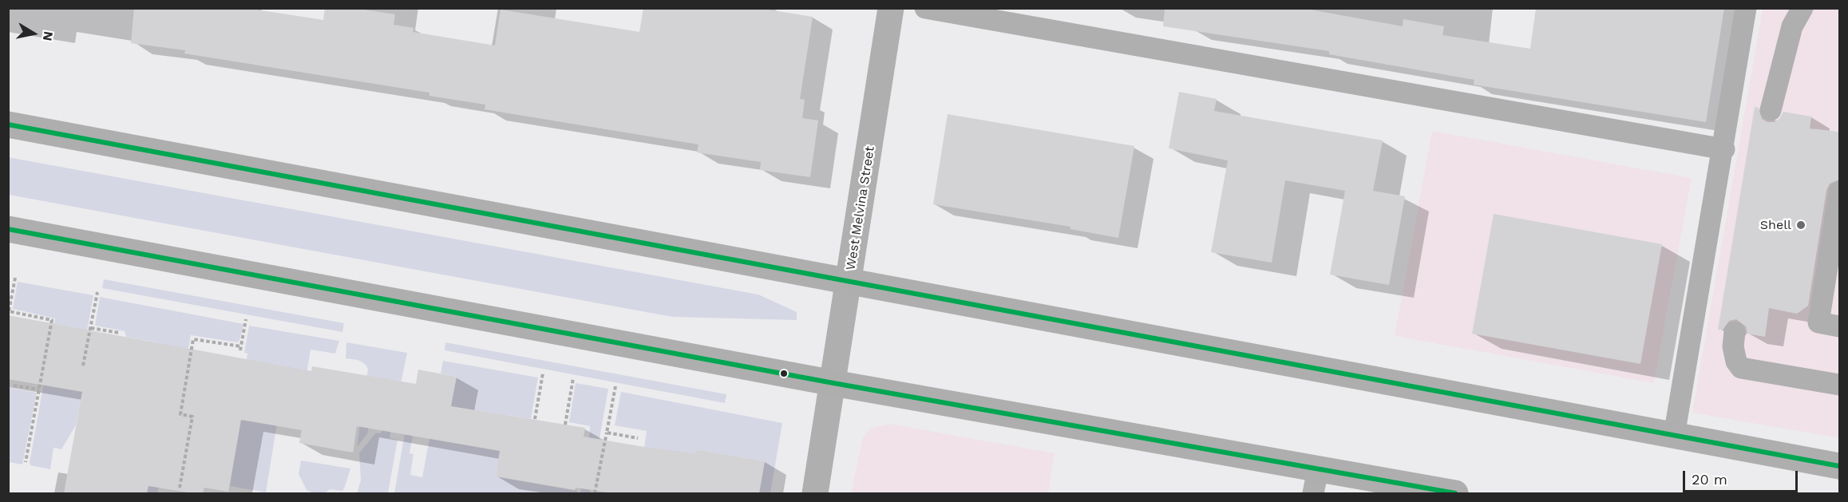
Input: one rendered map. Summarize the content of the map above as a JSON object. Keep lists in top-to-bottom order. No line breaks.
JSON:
{"streets":{"street":["West Melvina Street"]},"places":["Shell"],"scale_bar":"20 m","north":"right"}
